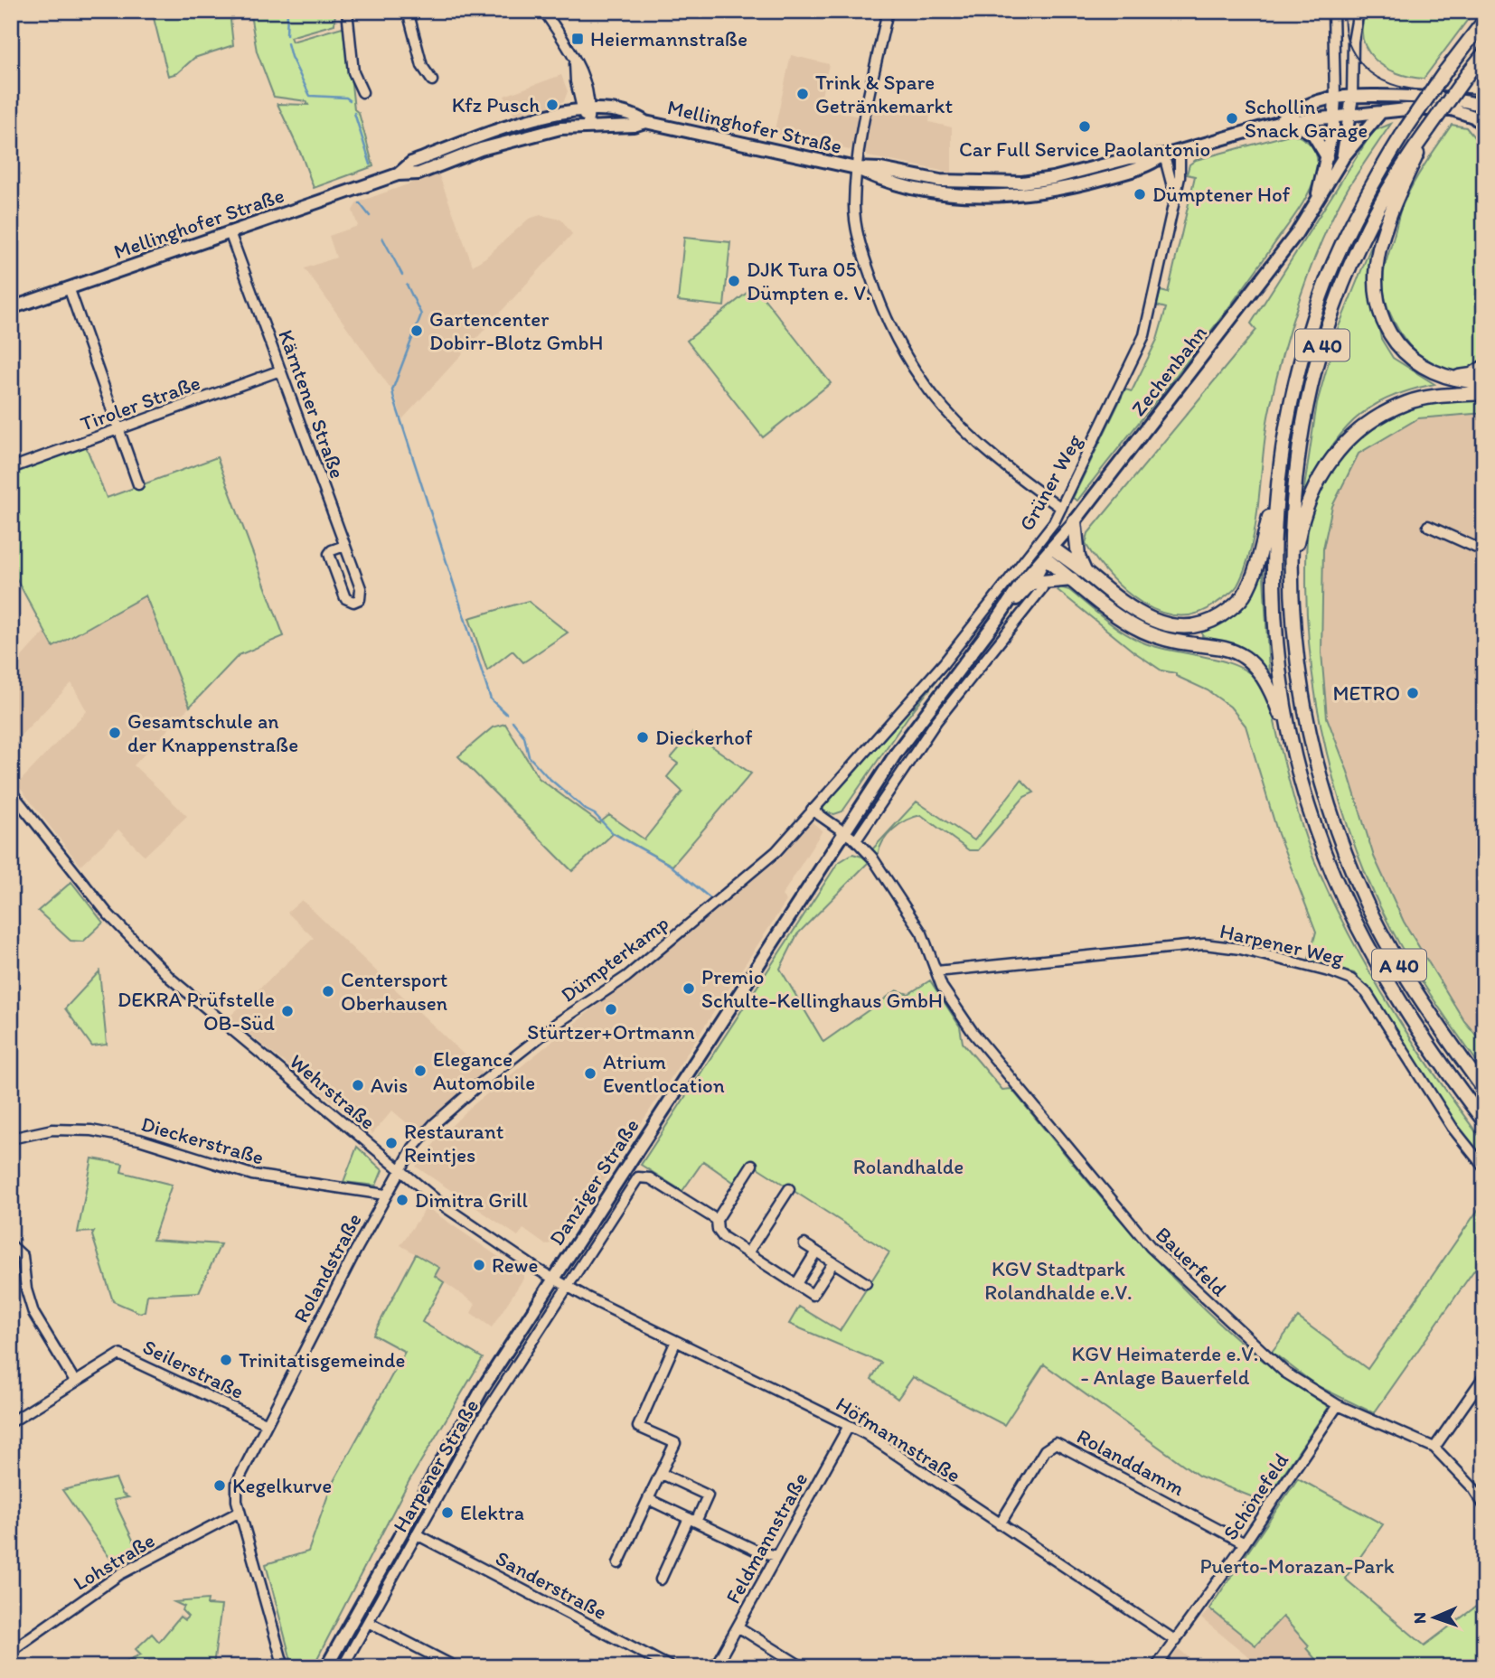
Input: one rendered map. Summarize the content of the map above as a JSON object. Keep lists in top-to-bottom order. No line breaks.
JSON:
{"streets":{"highway":["A 40"],"main road":["Mellinghofer Straße","Zechenbahn","Danziger Straße"],"street":["Tiroler Straße","Kärntener Straße","Grüner Weg","Harpener Weg","Dümpterkamp","Wehrstraße","Dieckerstraße","Bauerfeld","Rolandstraße","Seilerstraße","Höfmannstraße","Rolanddamm","Harpener Straße","Schönefeld","Feldmannstraße","Lohstraße","Sanderstraße"]},"crossings":[["Mellinghofer Straße","Zechenbahn"],["Mellinghofer Straße","Kärntener Straße"],["Mellinghofer Straße","Grüner Weg"],["Zechenbahn","Danziger Straße"],["Zechenbahn","Bauerfeld"],["Tiroler Straße","Kärntener Straße"],["Grüner Weg","Dümpterkamp"],["Harpener Weg","Bauerfeld"],["Dümpterkamp","Wehrstraße"],["Dümpterkamp","Bauerfeld"],["Dümpterkamp","Rolandstraße"],["Wehrstraße","Danziger Straße"],["Wehrstraße","Rolandstraße"],["Wehrstraße","Höfmannstraße"],["Dieckerstraße","Rolandstraße"],["Danziger Straße","Bauerfeld"],["Danziger Straße","Höfmannstraße"],["Danziger Straße","Harpener Straße"],["Bauerfeld","Schönefeld"],["Rolandstraße","Seilerstraße"],["Rolandstraße","Lohstraße"],["Höfmannstraße","Rolanddamm"],["Höfmannstraße","Harpener Straße"],["Höfmannstraße","Schönefeld"],["Höfmannstraße","Feldmannstraße"],["Rolanddamm","Schönefeld"],["Harpener Straße","Sanderstraße"]],"parks":["Rolandhalde","KGV Stadtpark Rolandhalde e.V.","KGV Heimaterde e.V. - Anlage Bauerfeld","Puerto-Morazan-Park"],"places":{"transit":["Heiermannstraße"],"other":["Trink & Spare Getränkemarkt","Kfz Pusch","Schollin Snack Garage","Car Full Service Paolantonio","Dümptener Hof","DJK Tura 05 Dümpten e. V.","Gartencenter Dobirr-Blotz GmbH","METRO","Gesamtschule an der Knappenstraße","Dieckerhof","Premio Schulte-Kellinghaus GmbH","Centersport Oberhausen","Stürtzer+Ortmann","DEKRA Prüfstelle OB-Süd","Elegance Automobile","Atrium Eventlocation","Avis","Restaurant Reintjes","Dimitra Grill","Rewe","Trinitatisgemeinde","Kegelkurve","Elektra"]},"north":"left"}
